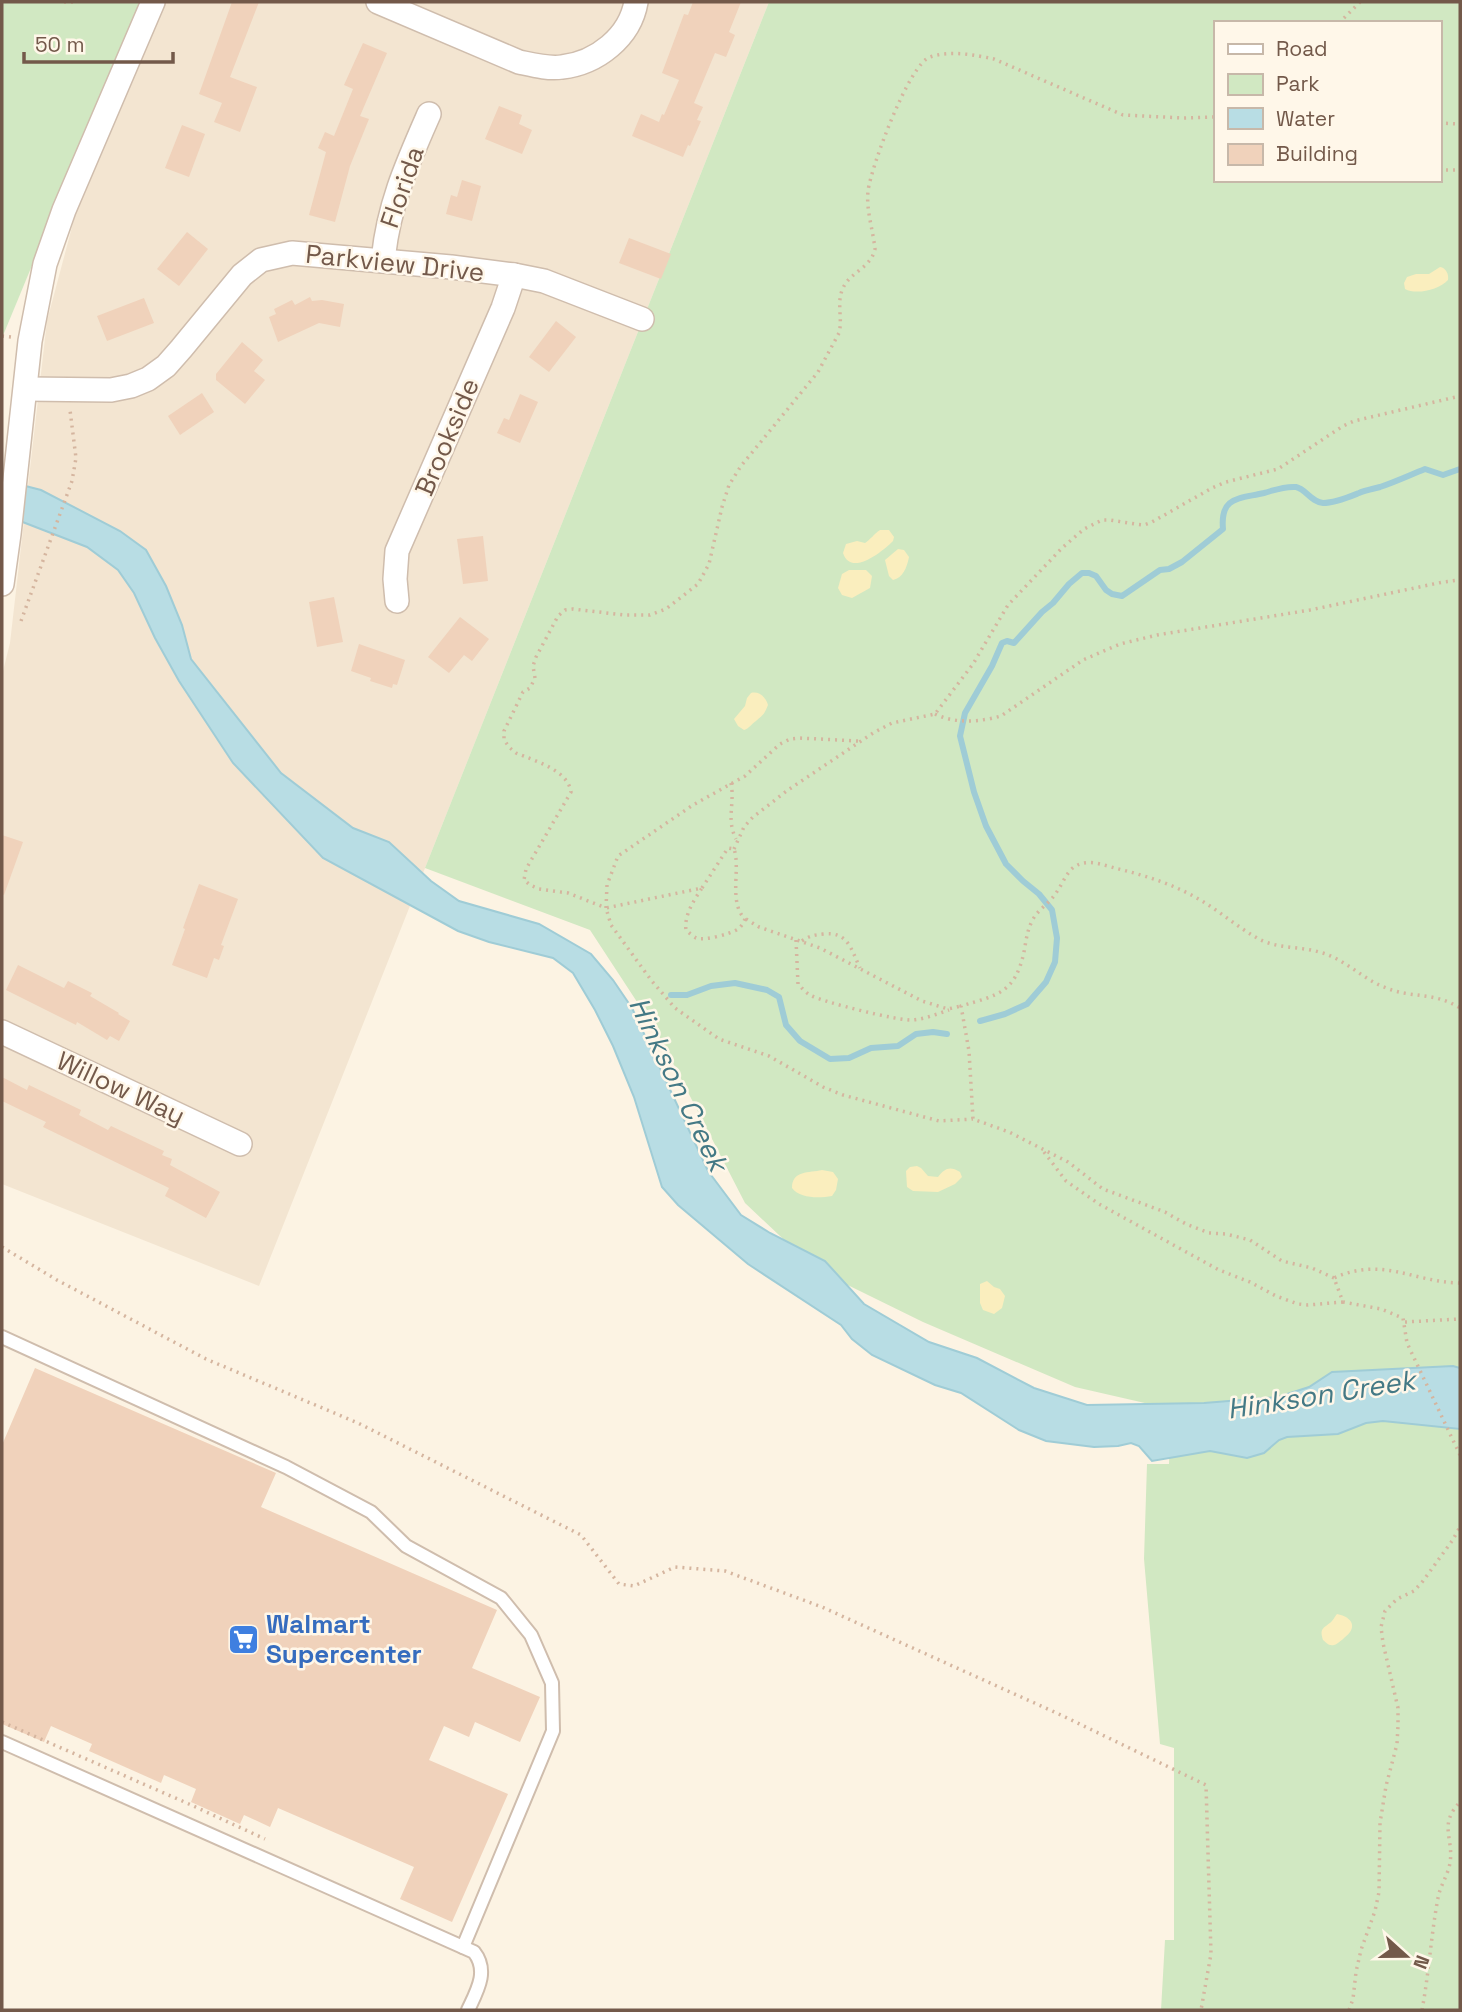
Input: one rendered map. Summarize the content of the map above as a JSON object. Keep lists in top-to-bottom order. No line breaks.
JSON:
{"streets":{"street":["Florida","Parkview Drive","Brookside","Willow Way"]},"crossings":[["Florida","Parkview Drive"],["Parkview Drive","Brookside"]],"water":["Hinkson Creek"],"places":{"supermarket":["Walmart Supercenter"]},"legend":["Road","Park","Water","Building"],"scale_bar":"50 m","north":"right"}
